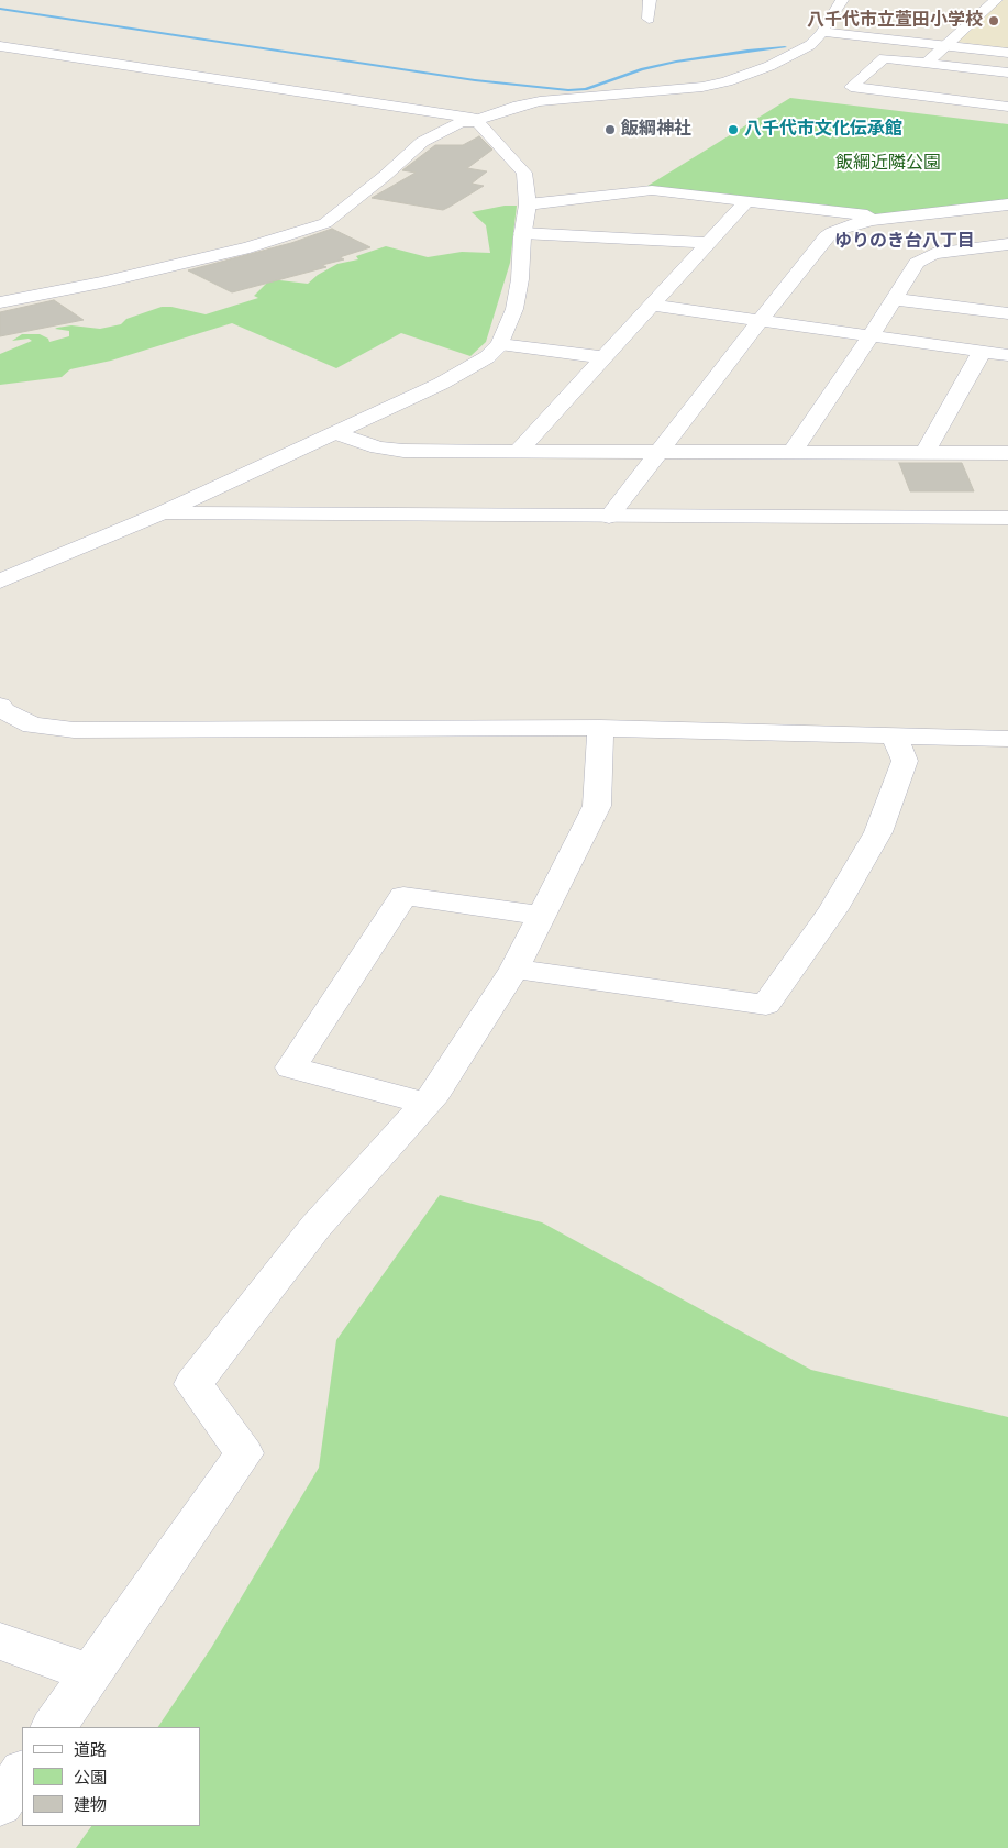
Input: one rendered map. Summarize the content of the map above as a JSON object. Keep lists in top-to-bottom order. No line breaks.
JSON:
{"districts":["ゆりのき台八丁目"],"parks":["飯綱近隣公園"],"places":["八千代市立萱田小学校","飯綱神社","八千代市文化伝承館"],"legend":["道路","公園","建物"]}
